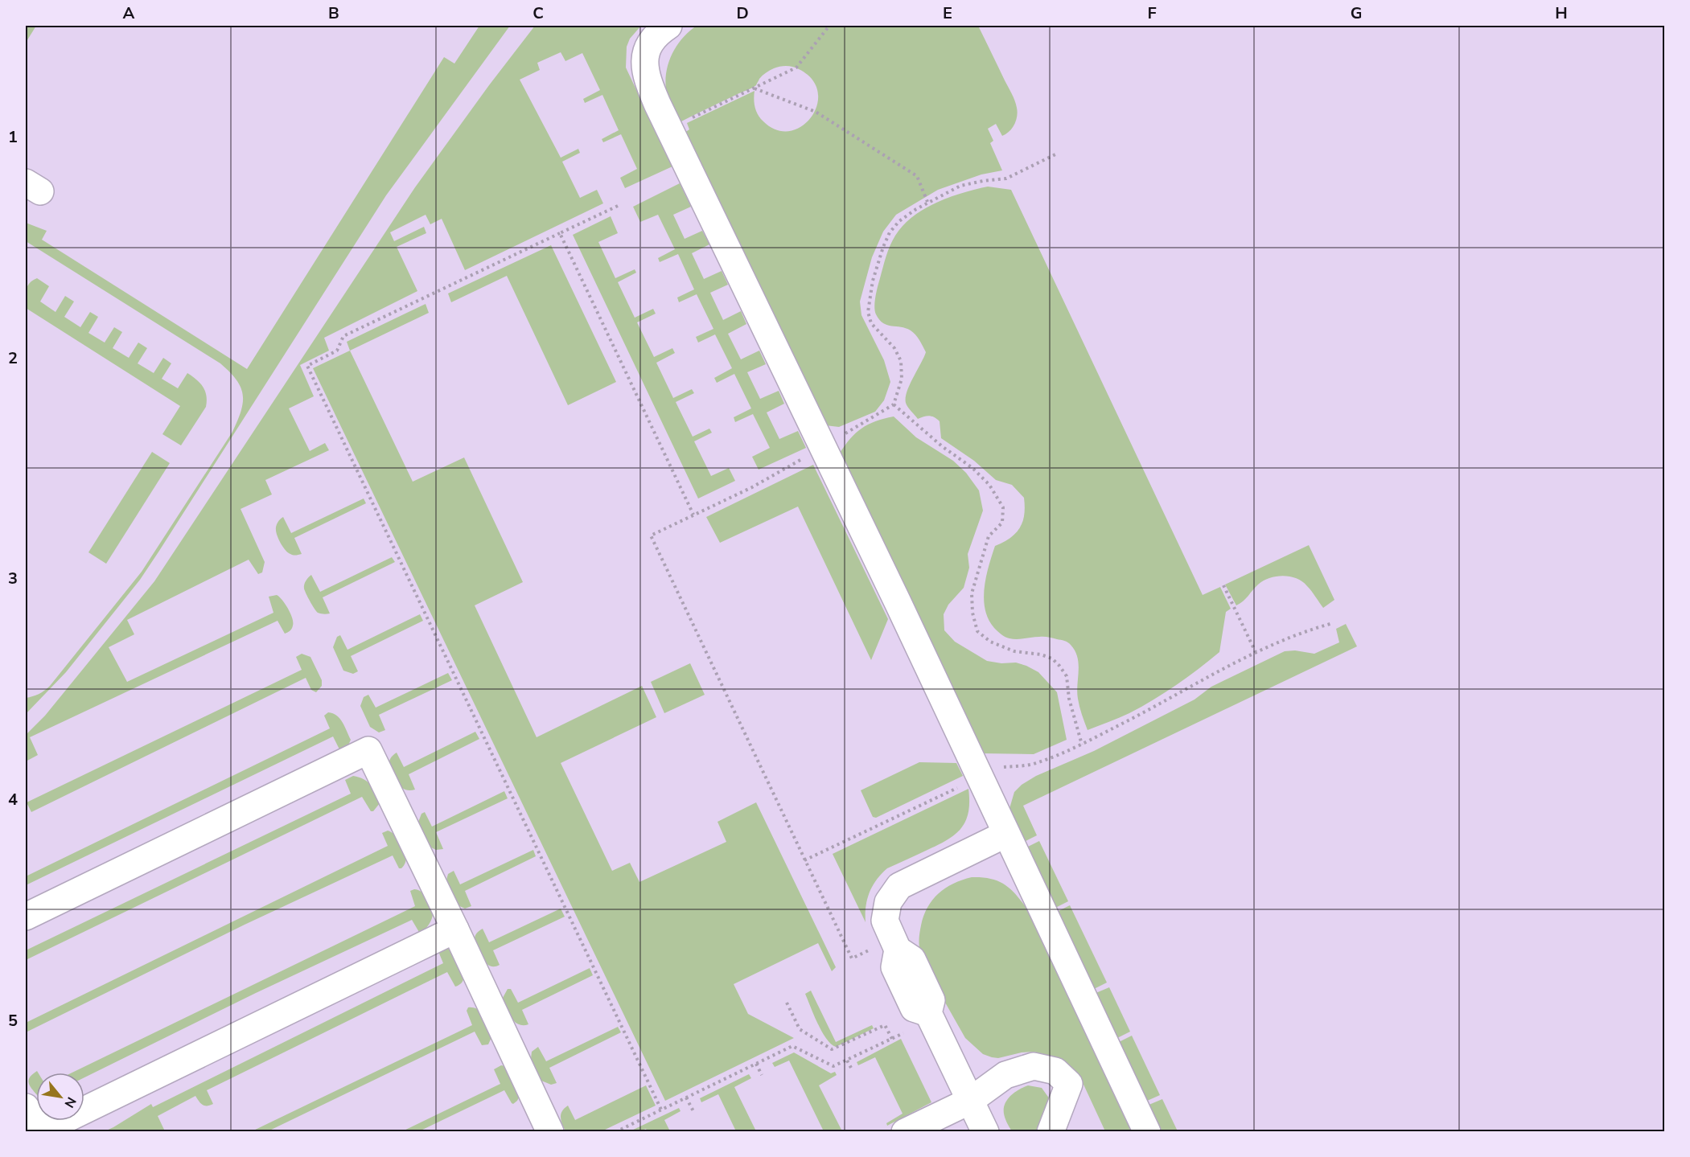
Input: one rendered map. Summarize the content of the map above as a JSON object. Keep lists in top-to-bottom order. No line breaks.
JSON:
{"north":"bottom right","grid":{"columns":["A","B","C","D","E","F","G","H"],"rows":["1","2","3","4","5"]}}
